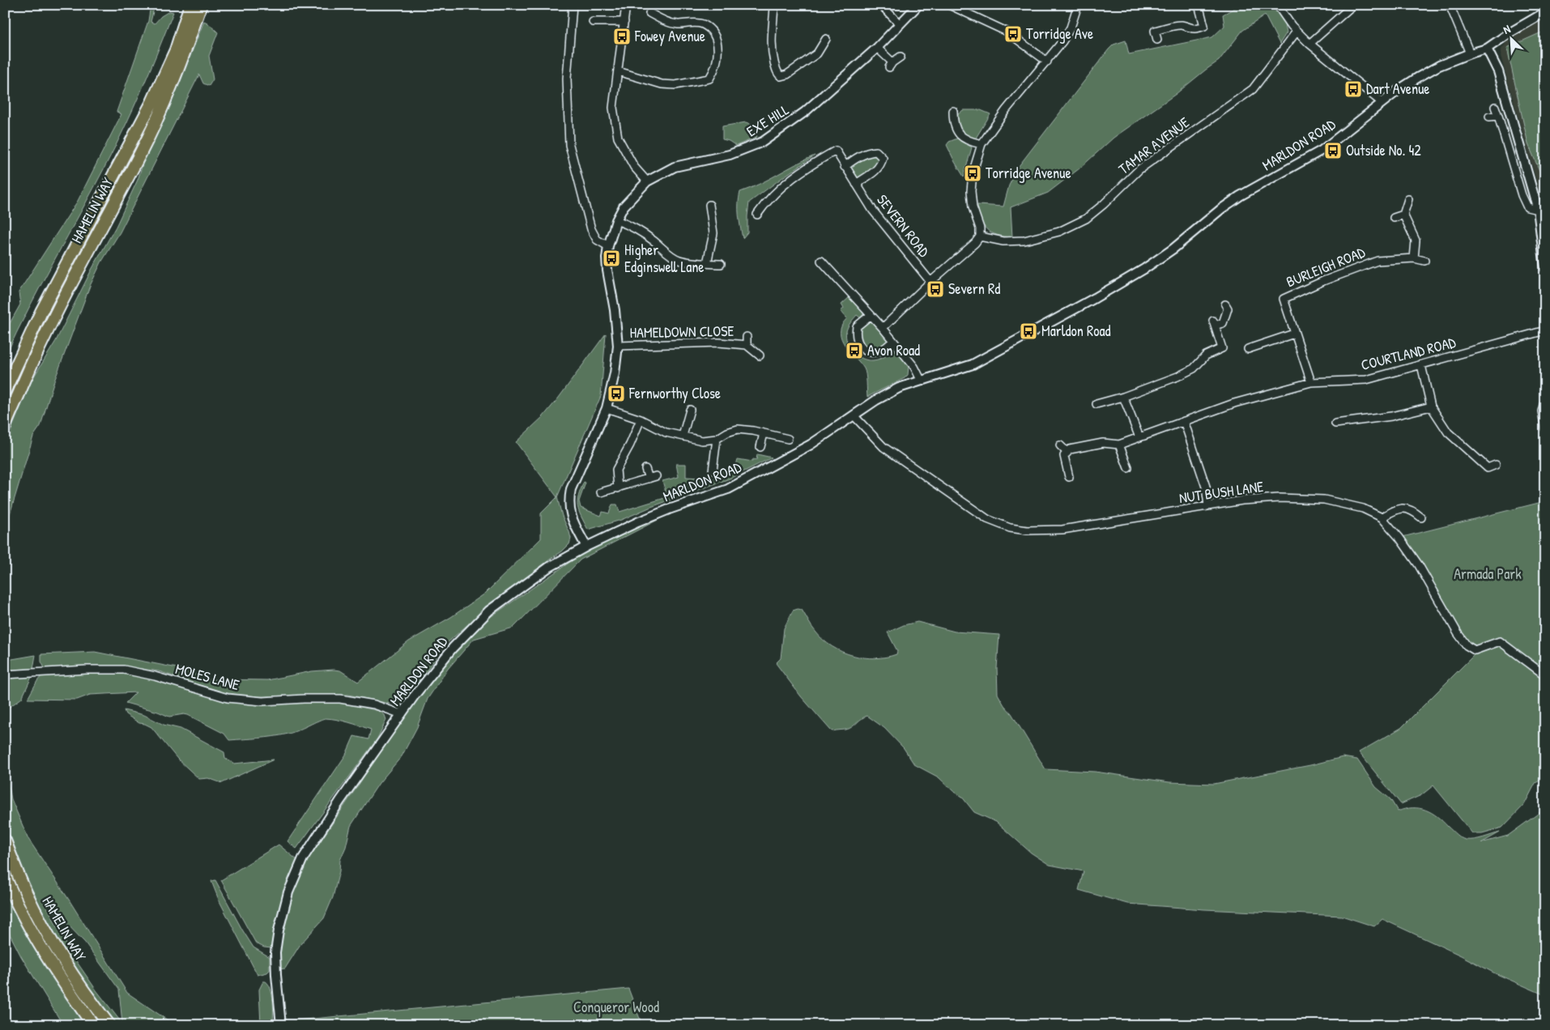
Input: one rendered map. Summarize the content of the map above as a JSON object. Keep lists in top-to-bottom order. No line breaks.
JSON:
{"streets":{"highway":["HAMELIN WAY"],"street":["EXE HILL","MARLDON ROAD","TAMAR AVENUE","SEVERN ROAD","BURLEIGH ROAD","HAMELDOWN CLOSE","COURTLAND ROAD","NUT BUSH LANE","MOLES LANE"]},"crossings":[["MARLDON ROAD","NUT BUSH LANE"],["MARLDON ROAD","MOLES LANE"],["BURLEIGH ROAD","COURTLAND ROAD"]],"parks":["Armada Park","Conqueror Wood"],"places":{"bus stop":["Torridge Ave","Fowey Avenue","Dart Avenue","Outside No. 42","Torridge Avenue","Higher Edginswell Lane","Severn Rd","Marldon Road","Avon Road","Fernworthy Close"]},"north":"top left"}
